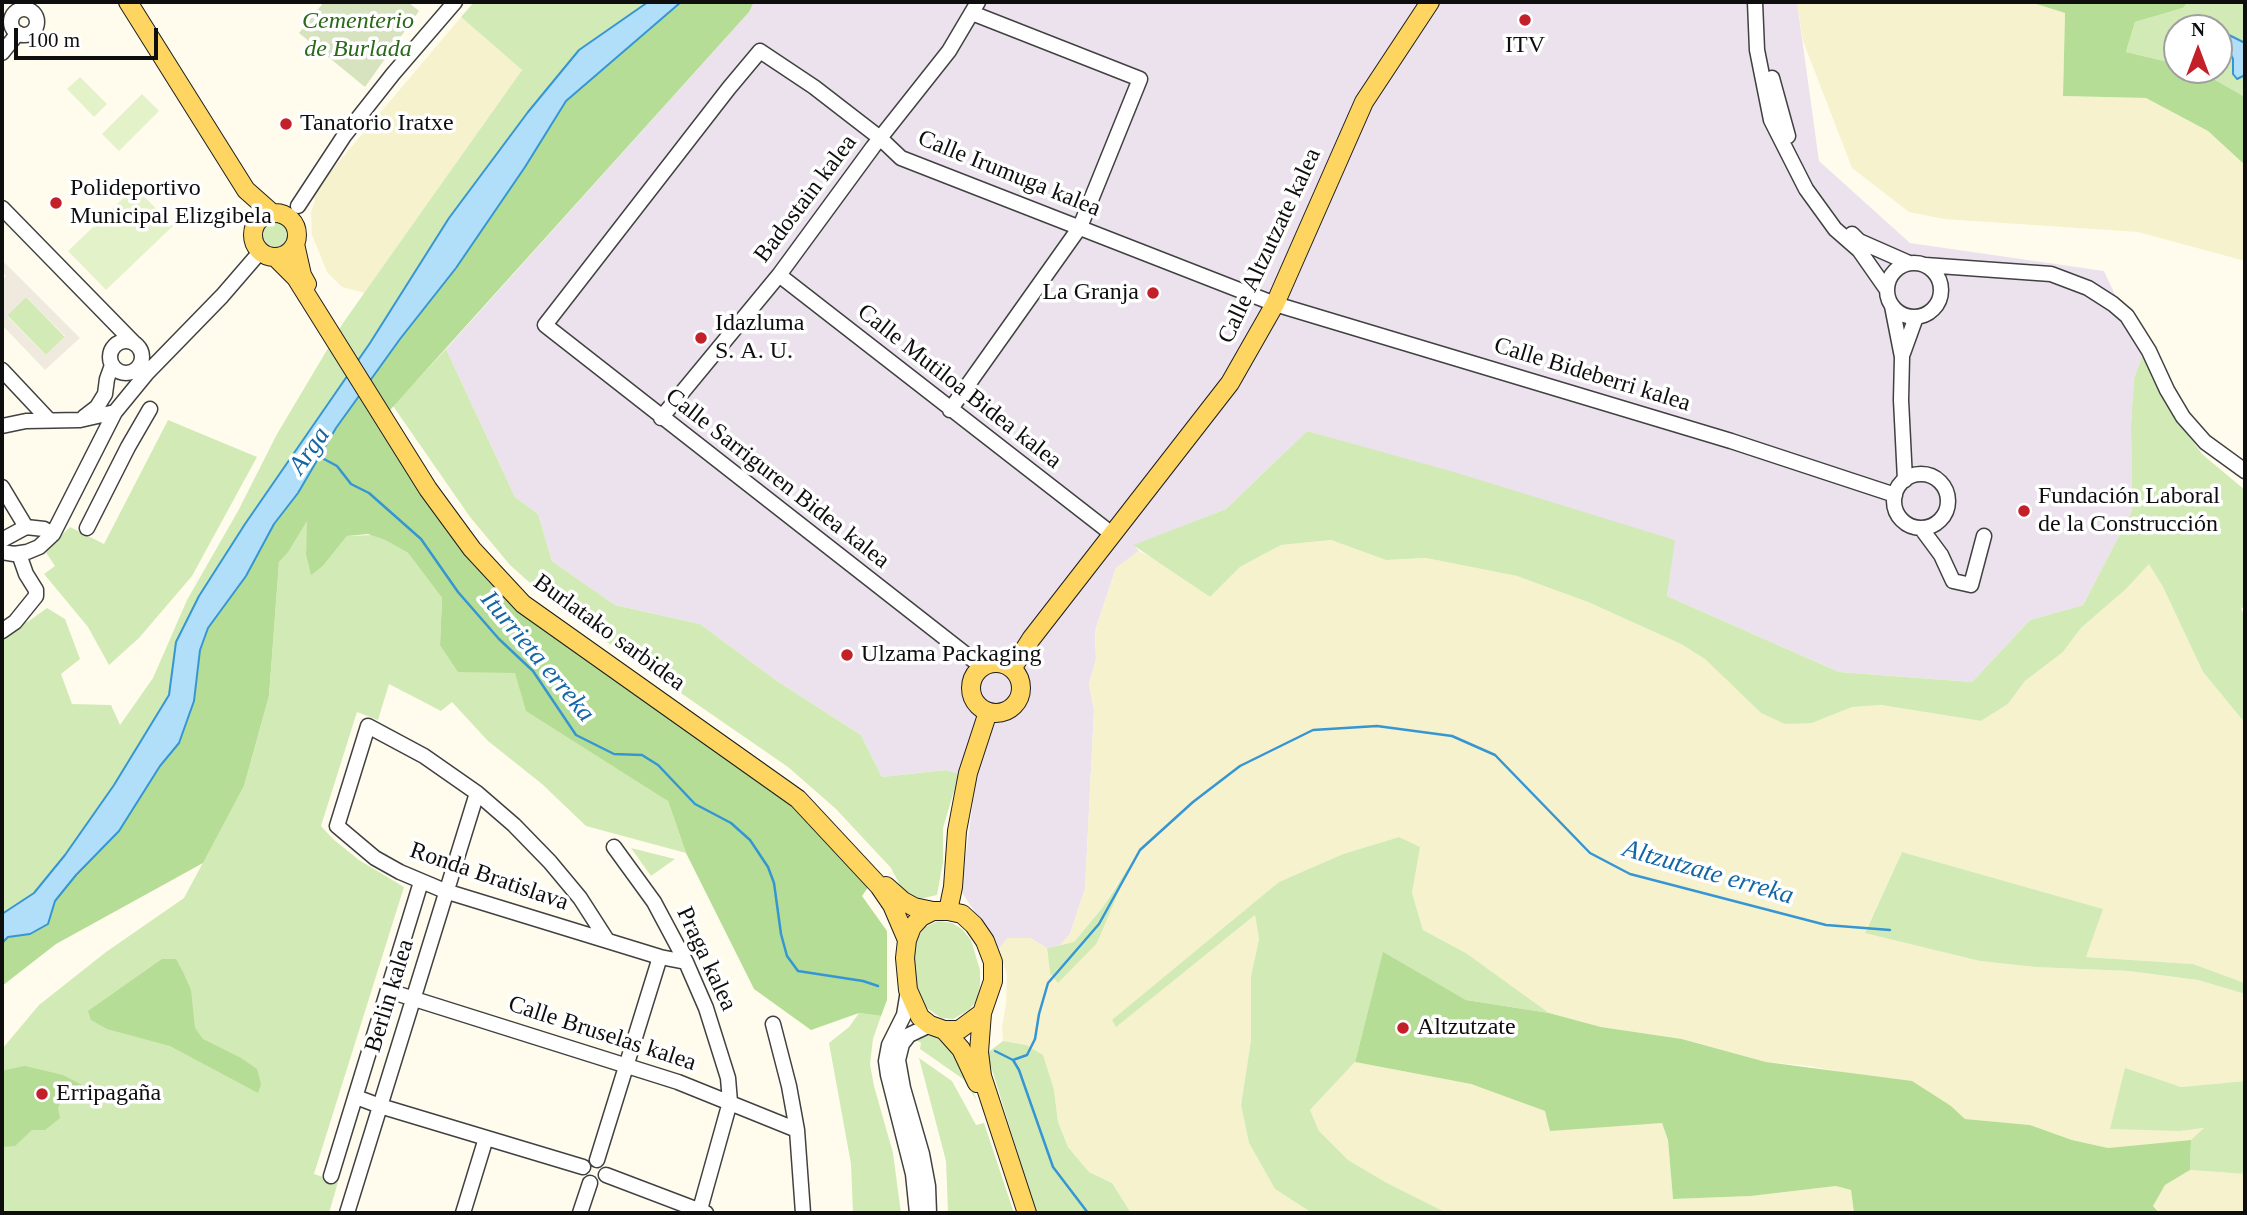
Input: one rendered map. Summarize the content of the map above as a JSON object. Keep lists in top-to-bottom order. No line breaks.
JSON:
{"streets":{"main road":["Calle Altzutzate kalea","Burlatako sarbidea"],"street":["Calle Irumuga kalea","Badostain kalea","Calle Bideberri kalea","Calle Mutiloa Bidea kalea","Calle Sarriguren Bidea kalea","Ronda Bratislava","Praga kalea","Berlin kalea","Calle Bruselas kalea"]},"crossings":[["Calle Irumuga kalea","Badostain kalea"],["Calle Irumuga kalea","Calle Altzutzate kalea"],["Calle Irumuga kalea","Calle Bideberri kalea"],["Calle Irumuga kalea","Calle Sarriguren Bidea kalea"],["Badostain kalea","Calle Mutiloa Bidea kalea"],["Badostain kalea","Calle Sarriguren Bidea kalea"],["Calle Altzutzate kalea","Calle Bideberri kalea"],["Calle Altzutzate kalea","Calle Mutiloa Bidea kalea"],["Calle Altzutzate kalea","Calle Sarriguren Bidea kalea"],["Ronda Bratislava","Praga kalea"],["Ronda Bratislava","Berlin kalea"],["Praga kalea","Calle Bruselas kalea"],["Berlin kalea","Calle Bruselas kalea"]],"water":["Arga","Iturrieta erreka","Altzutzate erreka"],"parks":["Cementerio de Burlada"],"places":["ITV","Tanatorio Iratxe","Polideportivo Municipal Elizgibela","La Granja","Idazluma S. A. U.","Fundación Laboral de la Construcción","Ulzama Packaging","Altzutzate","Erripagaña"],"scale_bar":"100 m","north":"top"}
